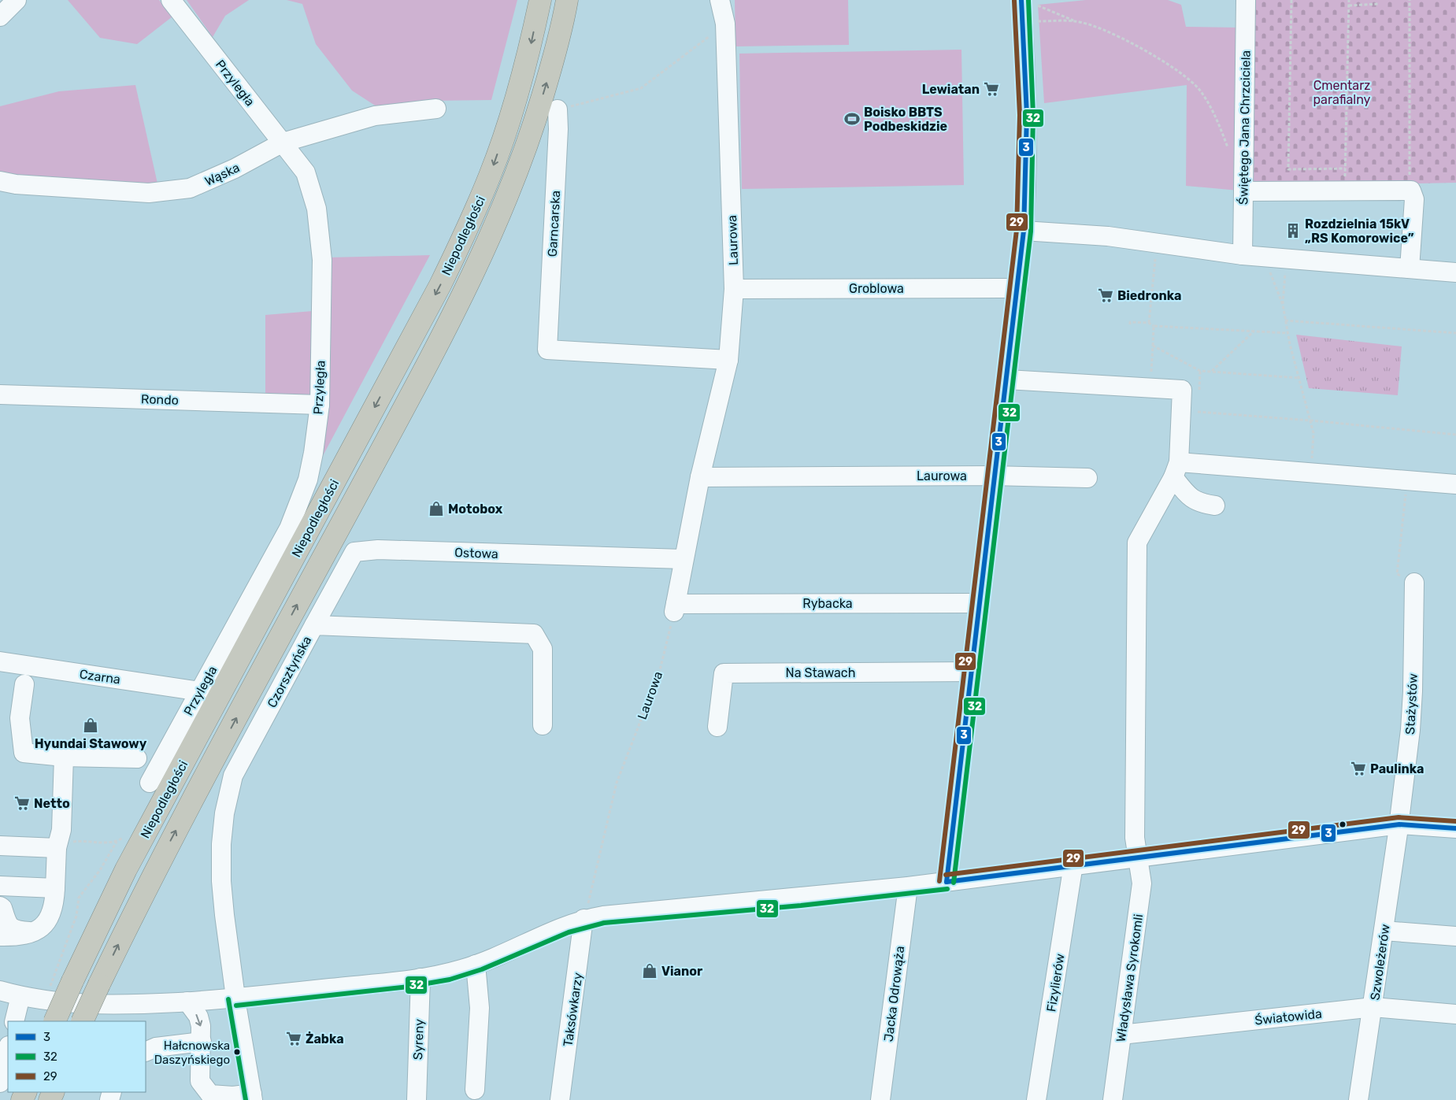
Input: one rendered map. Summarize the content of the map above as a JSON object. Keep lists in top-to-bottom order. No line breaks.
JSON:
{"streets":{"highway":["Niepodległości"],"street":["Przyległa","Świętego Jana Chrzciciela","Wąska","Garncarska","Laurowa","Groblowa","Rondo","Ostowa","Rybacka","Czorsztyńska","Na Stawach","Czarna","Stażystów","Szwoleżerów","Władysława Syrokomli","Fizylierów","Jacka Odrowąża","Taksówkarzy","Światowida","Syreny"]},"crossings":[["Przyległa","Wąska"],["Przyległa","Rondo"],["Przyległa","Czarna"],["Garncarska","Laurowa"],["Laurowa","Groblowa"],["Laurowa","Ostowa"],["Laurowa","Rybacka"],["Laurowa","Taksówkarzy"],["Ostowa","Czorsztyńska"],["Stażystów","Szwoleżerów"],["Szwoleżerów","Światowida"],["Władysława Syrokomli","Światowida"]],"parks":["Cmentarz parafialny"],"places":{"supermarket":["Lewiatan","Biedronka","Paulinka","Netto","Żabka"],"sports":["Boisko BBTS Podbeskidzie"],"building":["Rozdzielnia 15kV „RS Komorowice”"],"shop":["Motobox","Hyundai Stawowy","Vianor"],"other":["Hałcnowska Daszyńskiego"]},"lines":["transit line 3","transit line 32","transit line 29"],"legend":["3","32","29"]}
